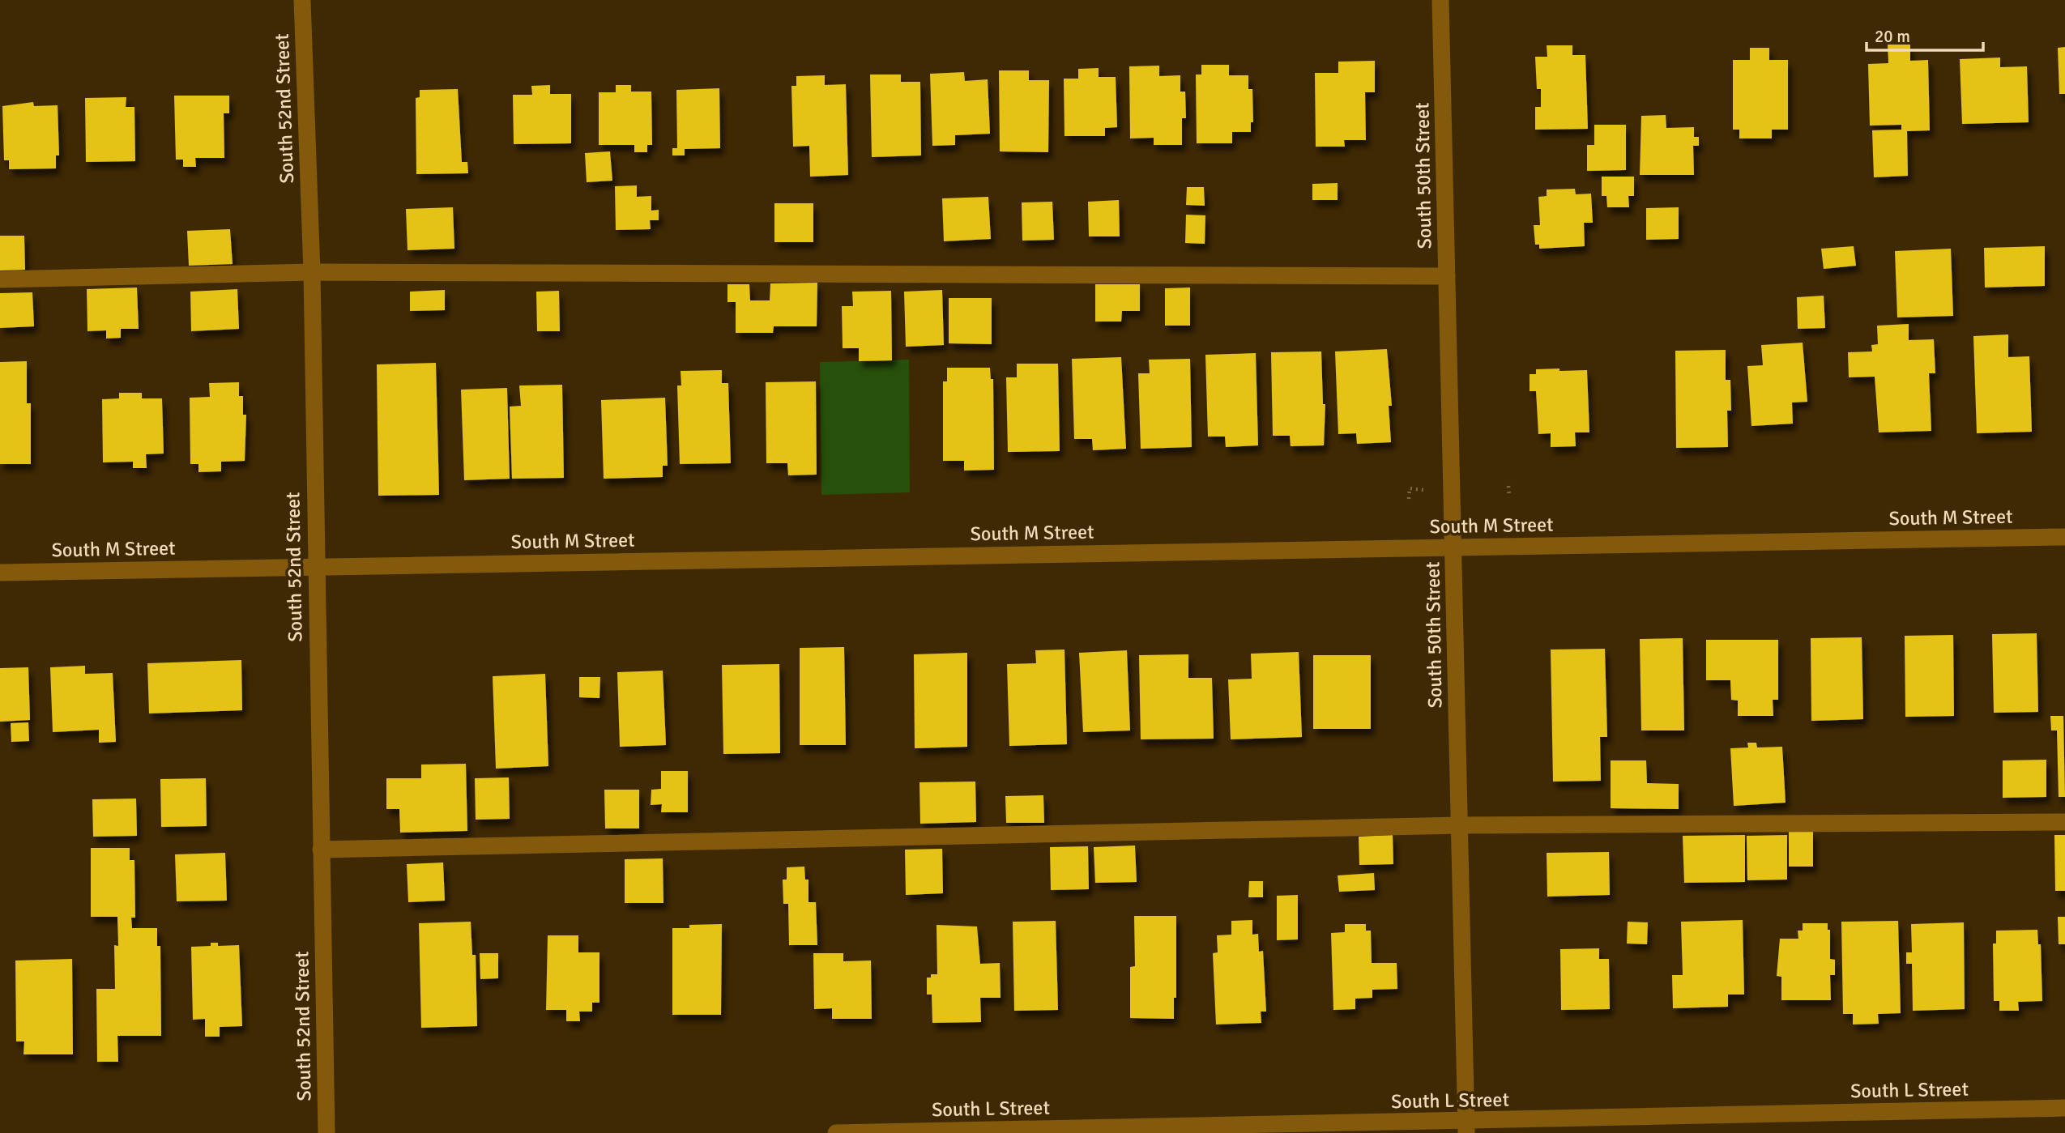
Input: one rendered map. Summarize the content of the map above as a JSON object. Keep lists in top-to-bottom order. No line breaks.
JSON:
{"streets":{"street":["South 52nd Street","South 50th Street","South M Street","South L Street"]},"crossings":[["South 52nd Street","South M Street"],["South 50th Street","South M Street"],["South 50th Street","South L Street"]],"scale_bar":"20 m"}
